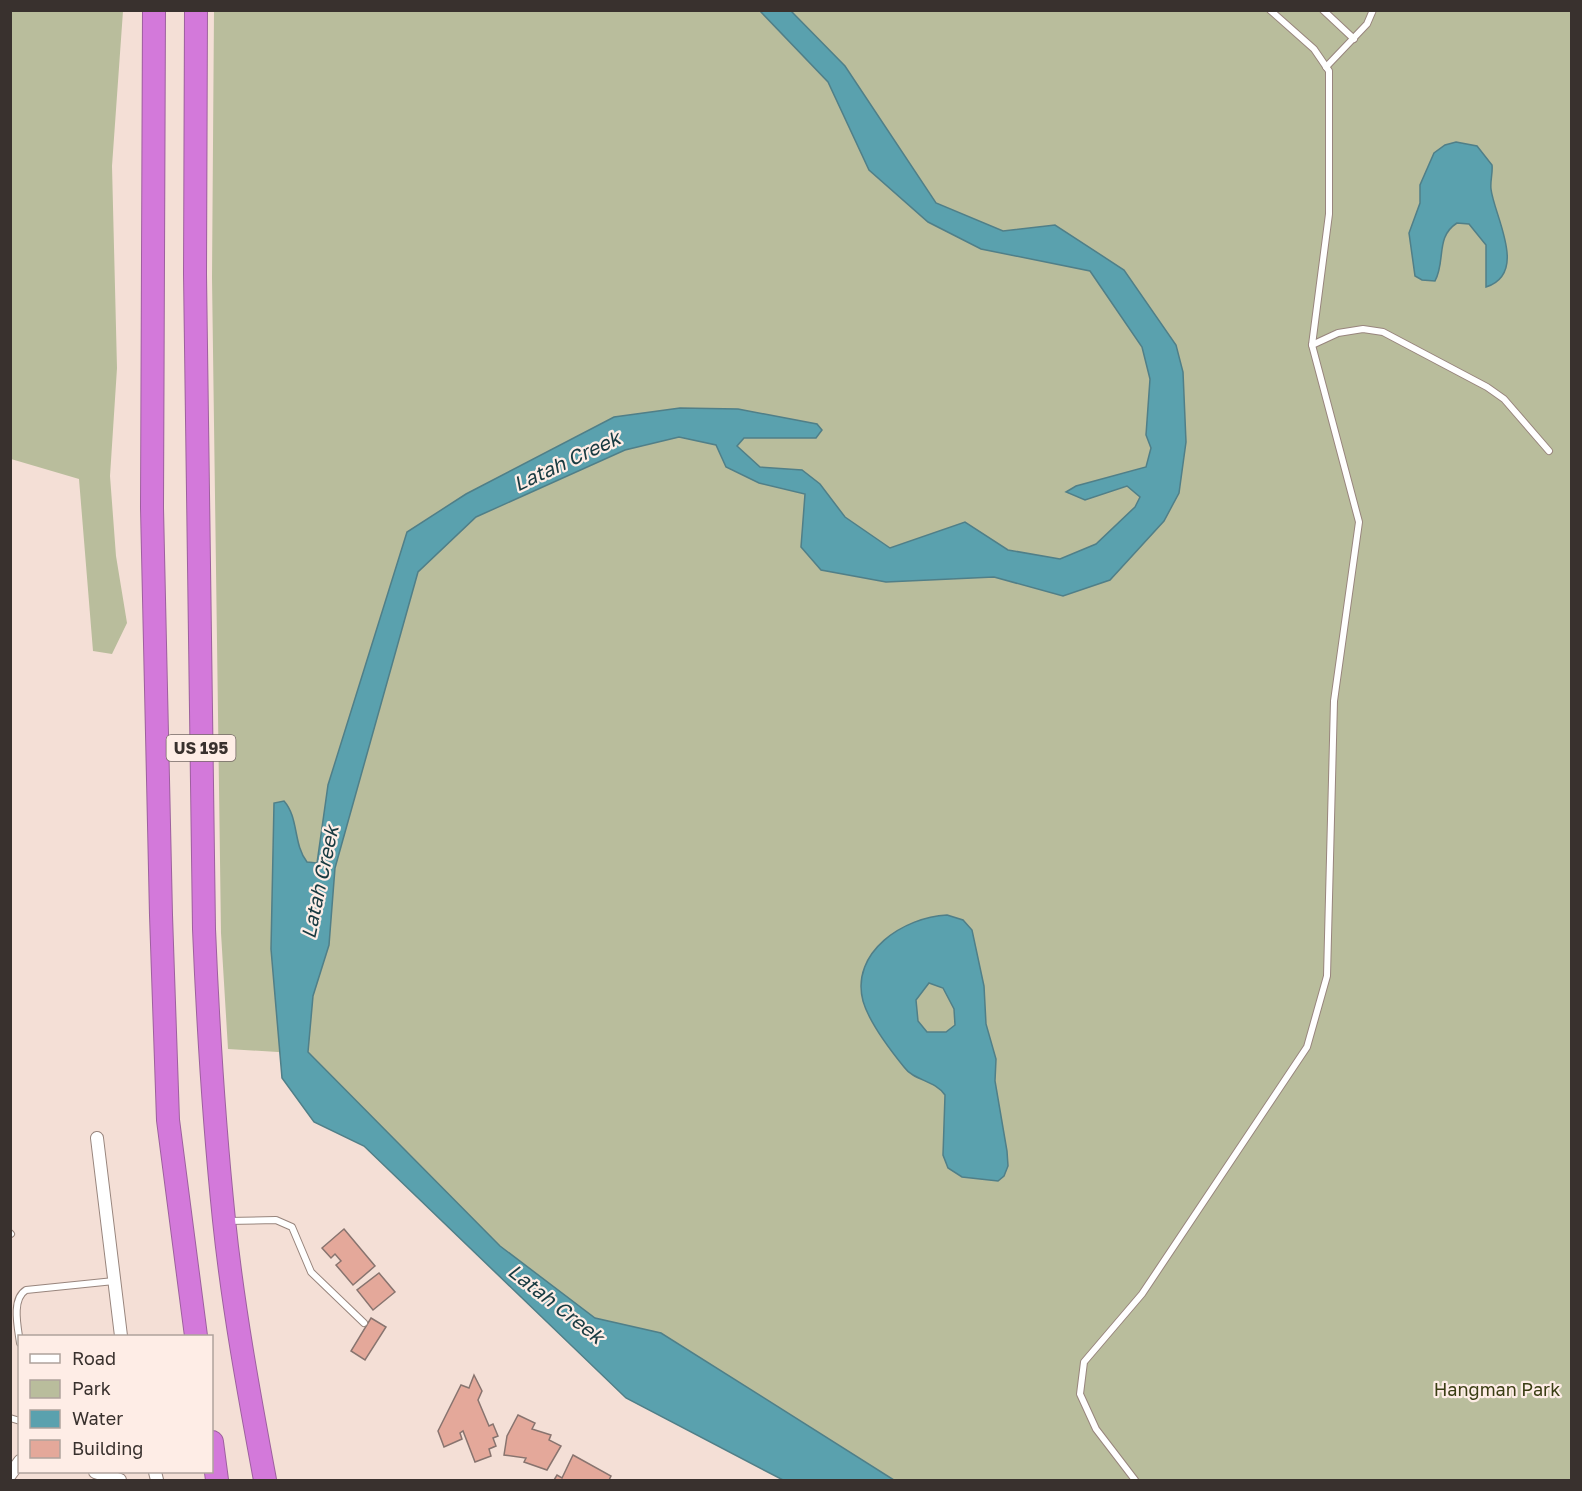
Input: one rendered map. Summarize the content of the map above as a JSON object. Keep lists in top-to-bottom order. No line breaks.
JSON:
{"streets":{"highway":["US 195"]},"water":["Latah Creek"],"parks":["Hangman Park"],"legend":["Road","Park","Water","Building"]}
